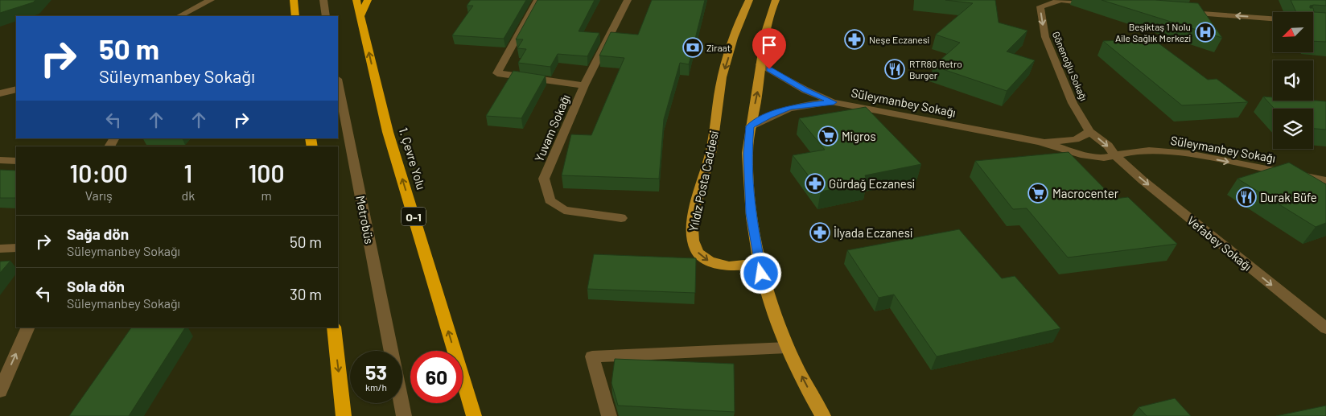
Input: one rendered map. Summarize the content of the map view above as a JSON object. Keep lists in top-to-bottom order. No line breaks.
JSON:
{"streets":{"highway":["1. Çevre Yolu","O-1"],"main road":["Yıldız Posta Caddesi"],"street":["Gönenoğlu Sokağı","Süleymanbey Sokağı","Yuvam Sokağı","Metrobüs","Vefabey Sokağı"]},"crossings":[["Gönenoğlu Sokağı","Süleymanbey Sokağı"],["Süleymanbey Sokağı","Vefabey Sokağı"]],"one_way":["Gönenoğlu Sokağı","1. Çevre Yolu","Vefabey Sokağı"],"places":{"hospital":["Beşiktaş 1 Nolu Aile Sağlık Merkezi"],"pharmacy":["Neşe Eczanesi","Gürdağ Eczanesi","İlyada Eczanesi"],"bank":["Ziraat"],"restaurant":["RTR80 Retro Burger","Durak Büfe"],"supermarket":["Migros","Macrocenter"]},"north":"bottom left","page":{"turn":["50 m","Süleymanbey Sokağı"],"eta":["10:00","Varış","1","dk","100","m"],"list":[{"name":"Sağa dön","note":"Süleymanbey Sokağı","value":"50 m"},{"name":"Sola dön","note":"Süleymanbey Sokağı","value":"30 m"}],"speed":"53 km/h","limit":"60"}}
